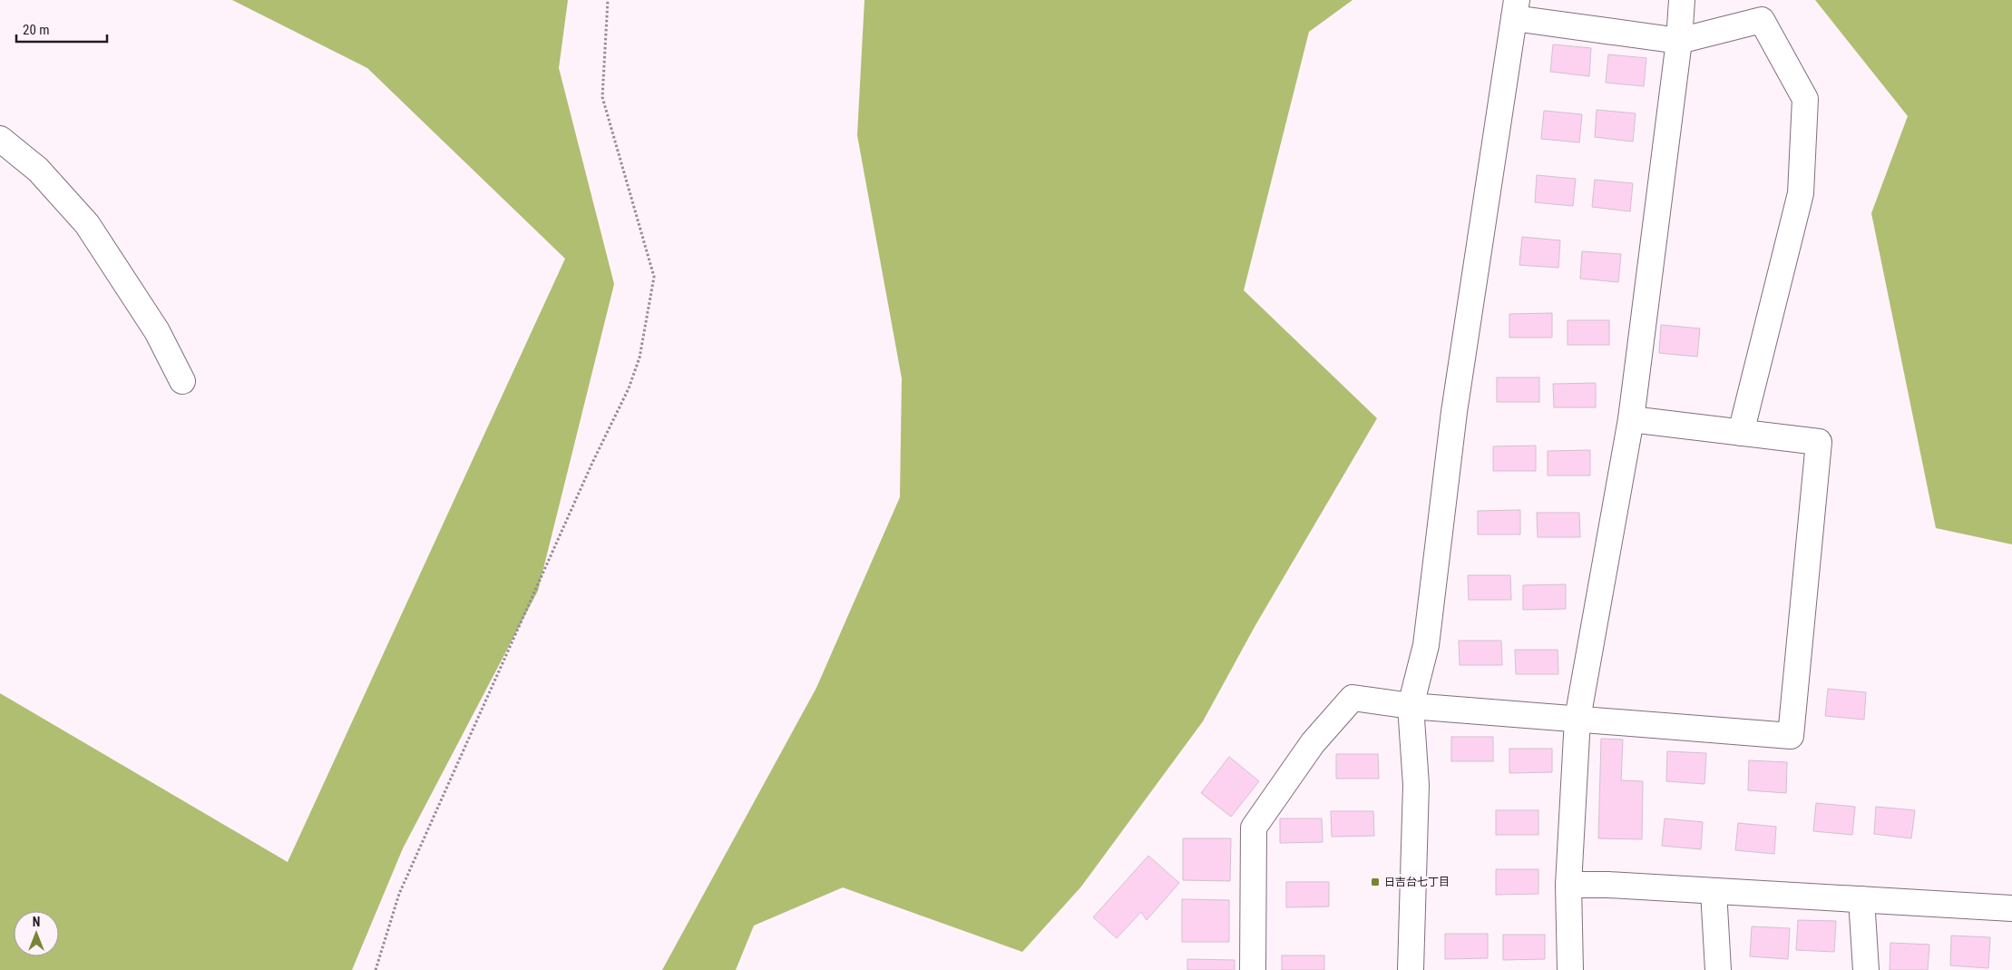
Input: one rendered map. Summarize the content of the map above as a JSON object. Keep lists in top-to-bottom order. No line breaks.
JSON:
{"places":{"transit":["日吉台七丁目"]},"scale_bar":"20 m","north":"top"}
